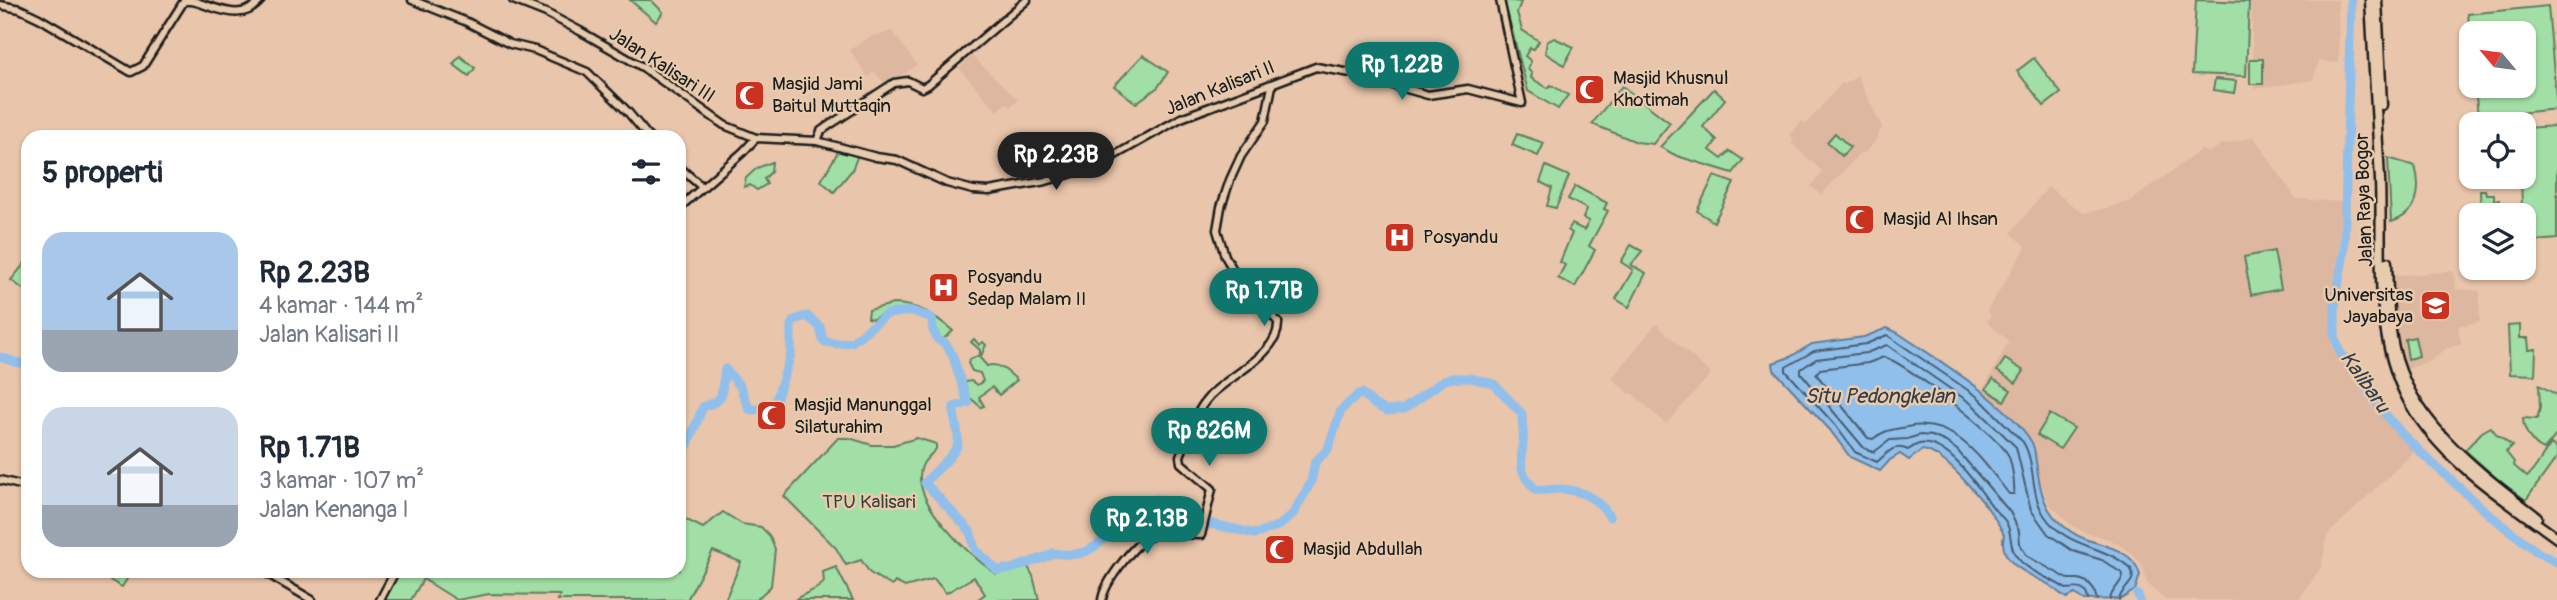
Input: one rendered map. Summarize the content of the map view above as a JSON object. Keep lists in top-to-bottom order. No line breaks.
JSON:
{"streets":{"highway":["Jalan Raya Bogor"],"street":["Jalan Kalisari III","Jalan Kalisari II"]},"crossings":[["Jalan Kalisari III","Jalan Kalisari II"]],"water":["Kalibaru","Situ Pedongkelan"],"parks":["TPU Kalisari"],"places":{"mosque":["Masjid Khusnul Khotimah","Masjid Jami Baitul Muttaqin","Masjid Al Ihsan","Masjid Manunggal Silaturahim","Masjid Abdullah"],"hospital":["Posyandu","Posyandu Sedap Malam II"],"school or university":["Universitas Jayabaya"]},"north":"top left","page":{"price":["Rp 1.22B","Rp 2.23B","Rp 1.71B","Rp 826M","Rp 2.13B"],"heading":"5 properti","list":[{"name":"Rp 2.23B","note":"4 kamar · 144 m² · Jalan Kalisari II"},{"name":"Rp 1.71B","note":"3 kamar · 107 m² · Jalan Kenanga I"}]}}
